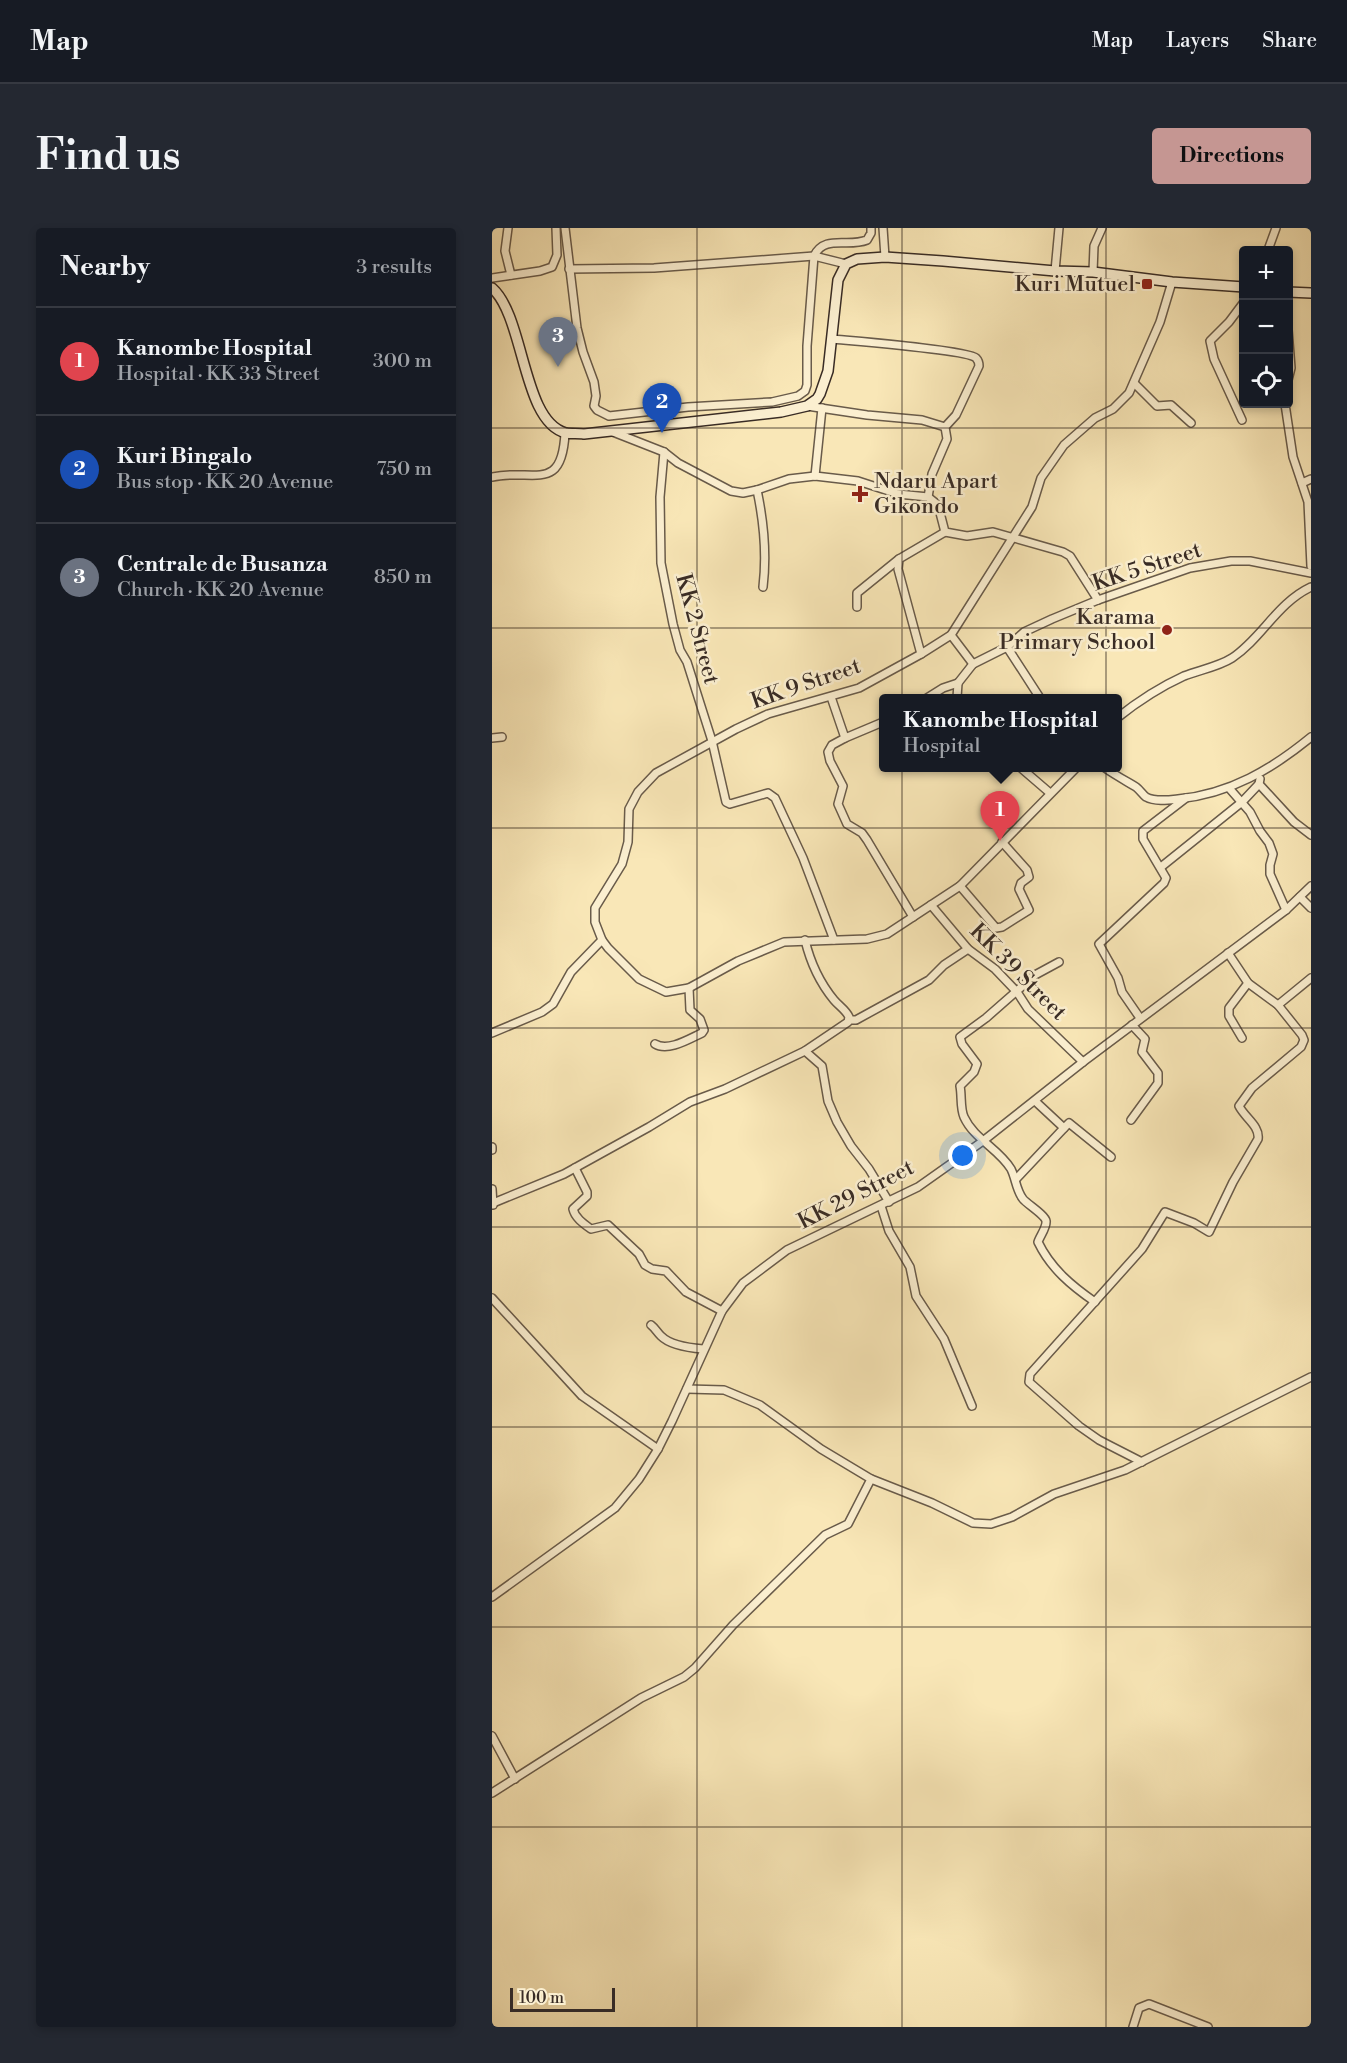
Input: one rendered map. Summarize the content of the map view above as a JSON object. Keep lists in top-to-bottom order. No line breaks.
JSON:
{"streets":{"street":["KK 5 Street","KK 2 Street","KK 9 Street","KK 39 Street","KK 29 Street"]},"crossings":[["KK 2 Street","KK 9 Street"],["KK 39 Street","KK 29 Street"]],"places":{"transit":["Kuri Mutuel"],"health":["Ndaru Apart Gikondo"],"other":["Karama Primary School"]},"scale_bar":"100 m","page":{"header":"Map","nav":["Map","Layers","Share"],"buttons":"Directions","title":"Find us","heading":["Nearby","3 results"],"map_buttons":["+","−"],"list":[{"mark":"1","name":"Kanombe Hospital","note":"Hospital · KK 33 Street","value":"300 m"},{"mark":"2","name":"Kuri Bingalo","note":"Bus stop · KK 20 Avenue","value":"750 m"},{"mark":"3","name":"Centrale de Busanza","note":"Church · KK 20 Avenue","value":"850 m"}],"pins":["3","2","1"],"popup":["Kanombe Hospital","Hospital"],"scale":"100 m"}}
